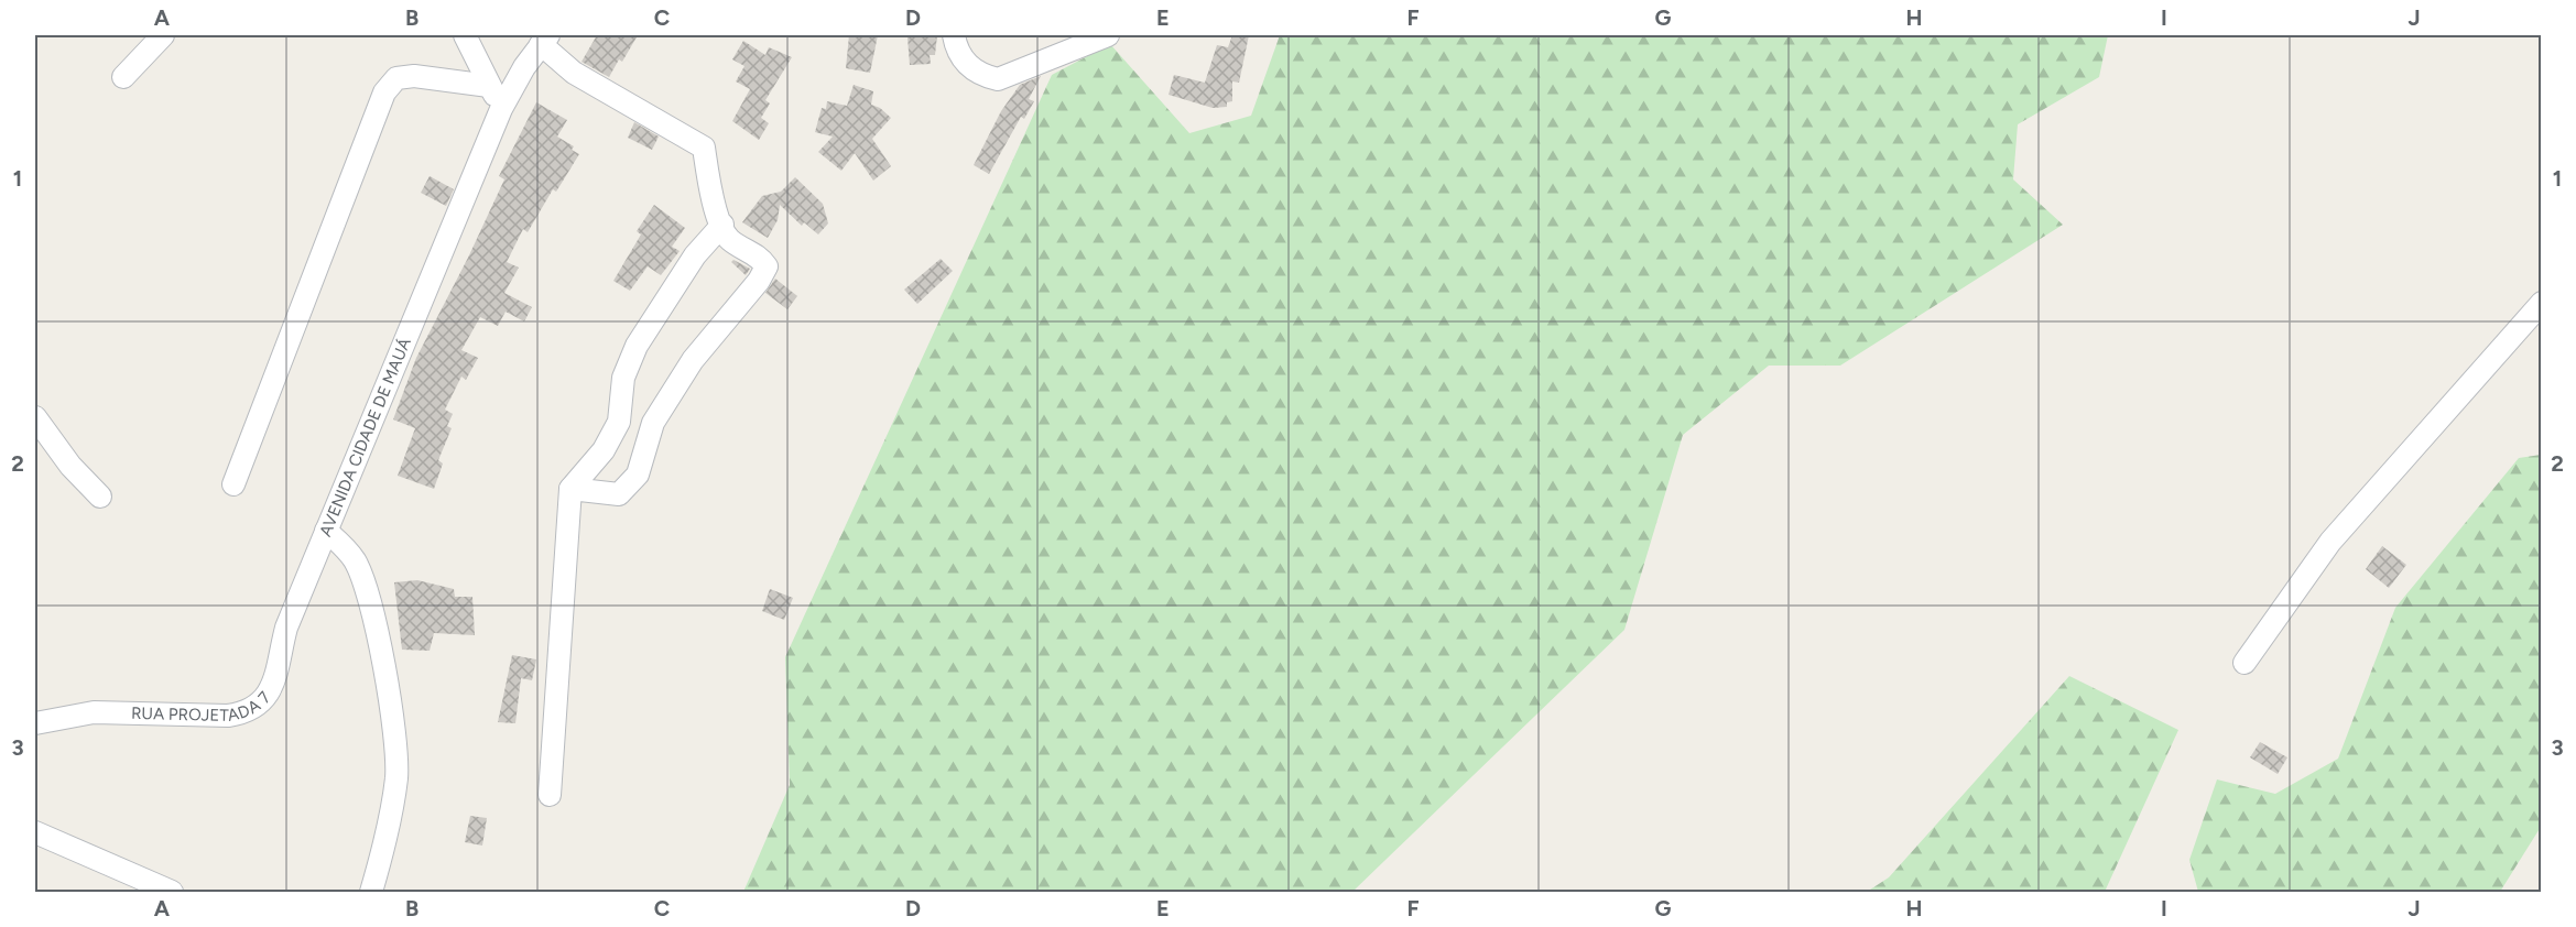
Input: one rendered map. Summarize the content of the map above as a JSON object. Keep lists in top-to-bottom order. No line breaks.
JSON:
{"streets":{"street":["AVENIDA CIDADE DE MAUÁ","RUA PROJETADA 7"]},"crossings":[["AVENIDA CIDADE DE MAUÁ","RUA PROJETADA 7"]],"grid":{"columns":["A","B","C","D","E","F","G","H","I","J"],"rows":["1","2","3"]}}
